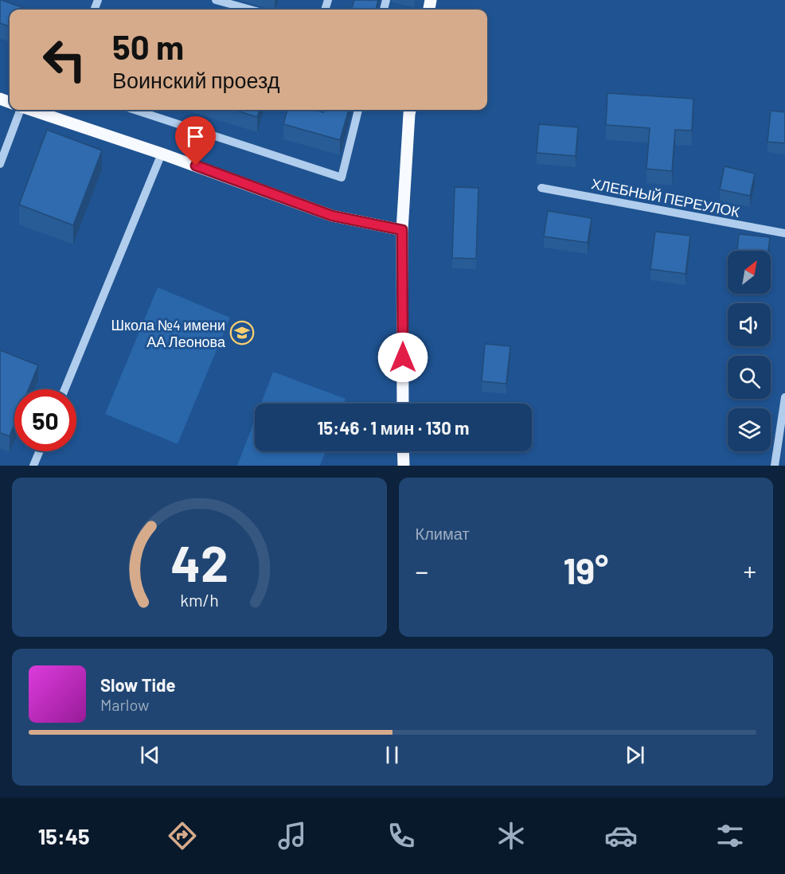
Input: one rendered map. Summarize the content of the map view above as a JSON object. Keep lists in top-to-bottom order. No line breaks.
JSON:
{"streets":{"street":["ХЛЕБНЫЙ ПЕРЕУЛОК"]},"places":{"school or university":["Школа №4 имени АА Леонова"]},"north":"top right","page":{"turn":["50 m","Воинский проезд"],"limit":"50","trip":"15:46 · 1 мин · 130 m","tile":"Климат","heat":["−","19°","+"],"song":["Slow Tide","Marlow"],"tabs":"15:45","gauge":["42","km/h"]}}
